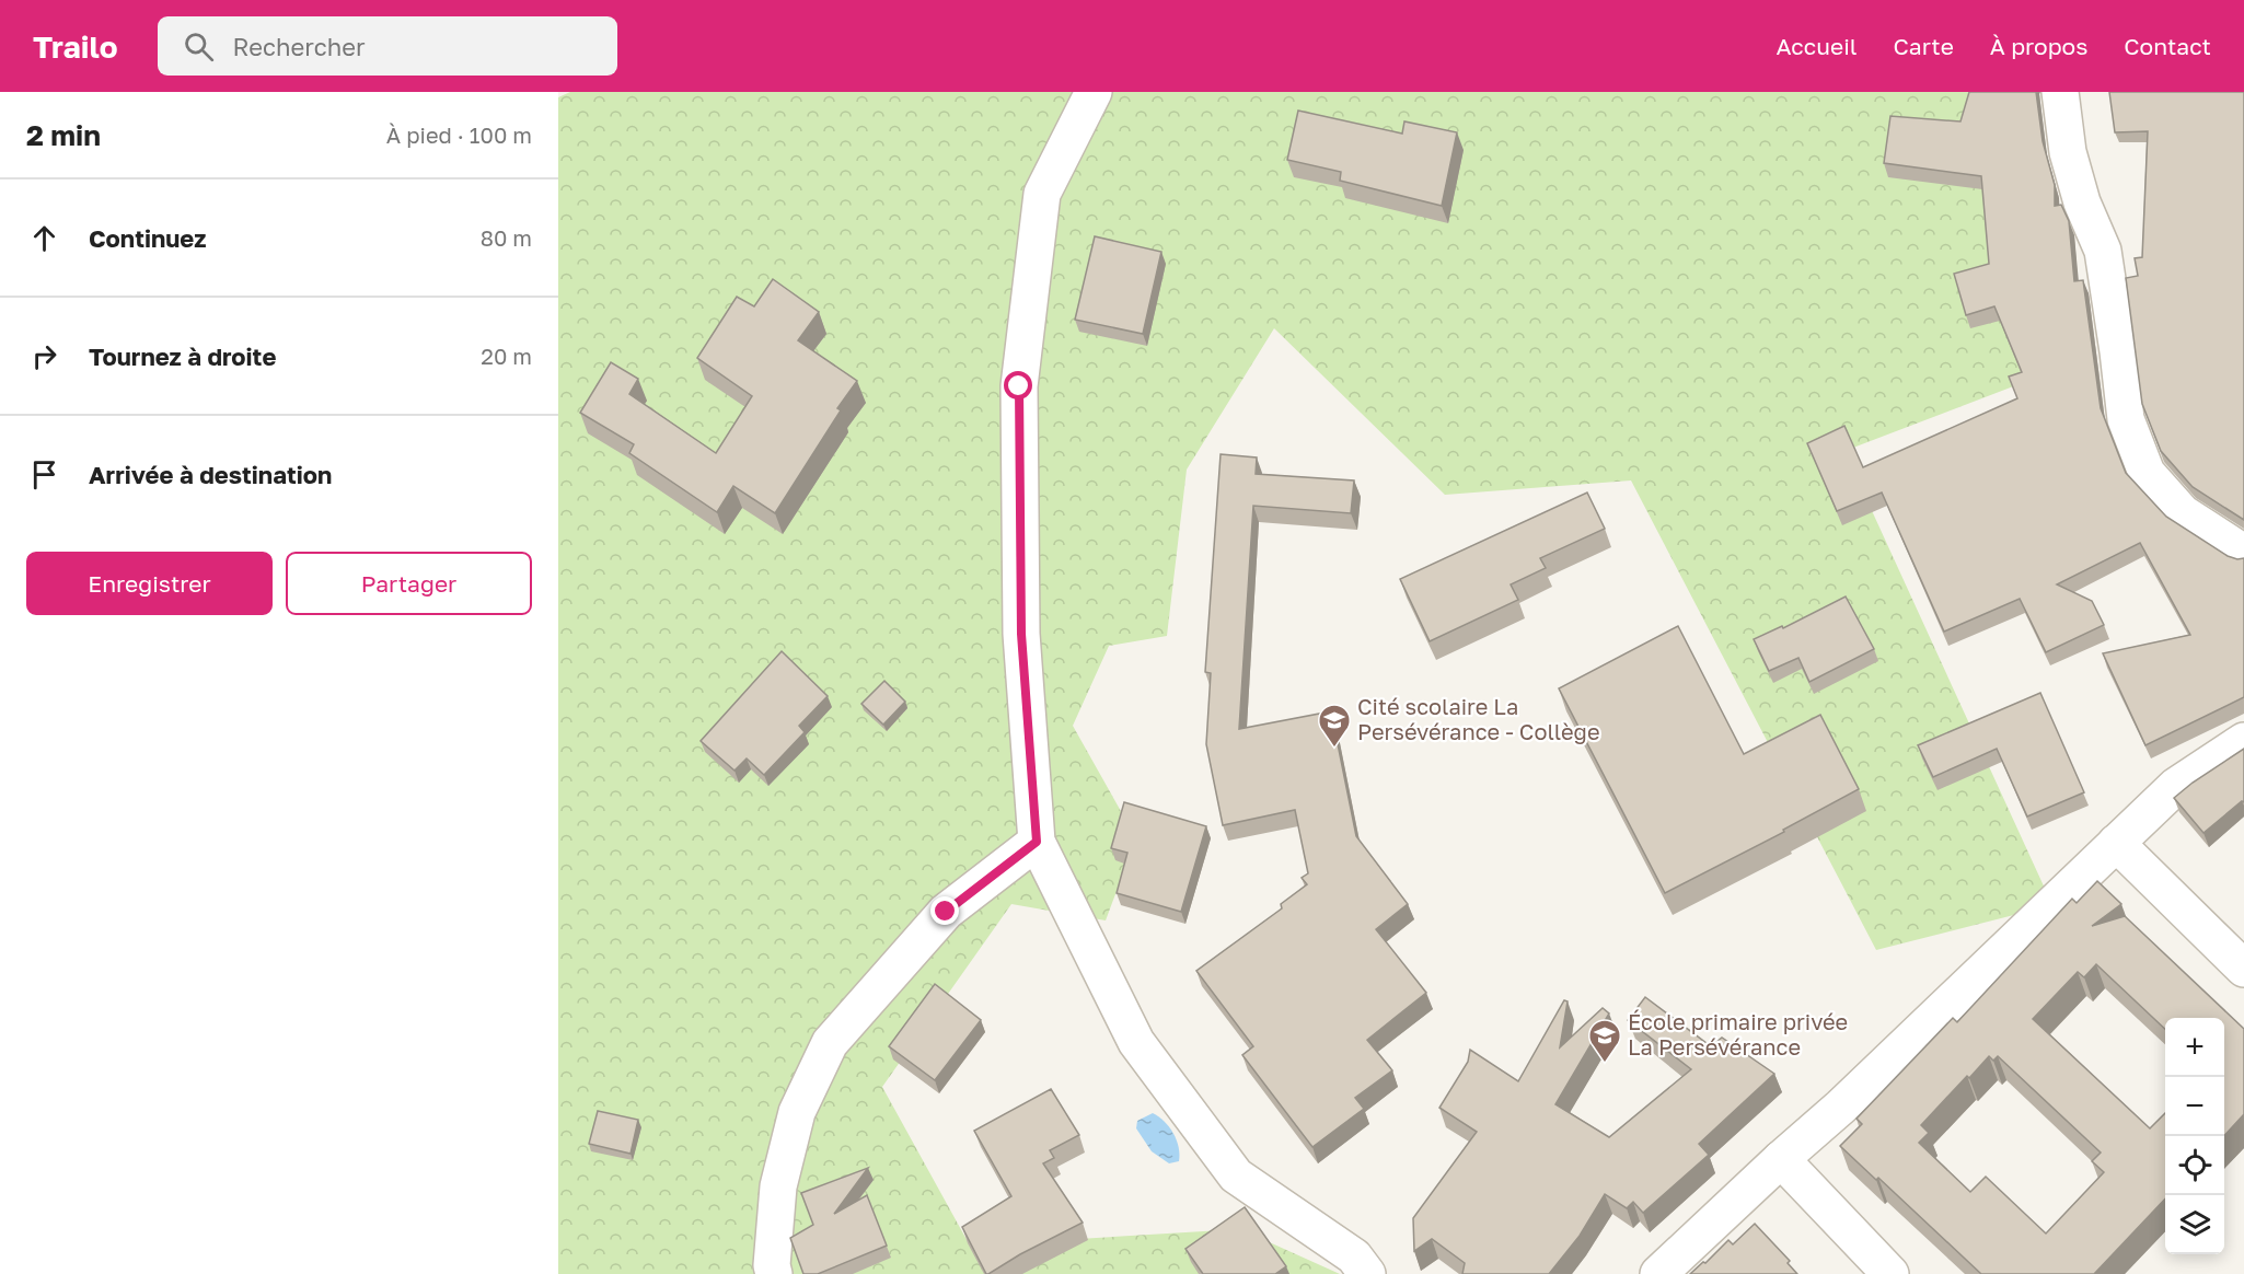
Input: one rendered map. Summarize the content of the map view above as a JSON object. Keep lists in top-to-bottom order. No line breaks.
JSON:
{"places":{"school or university":["Cité scolaire La Persévérance - Collège","École primaire privée La Persévérance"]},"page":{"header":"Trailo","search":"Rechercher","nav":["Accueil","Carte","À propos","Contact"],"heading":["2 min","À pied · 100 m"],"list":[["Continuez","80 m"],["Tournez à droite","20 m"],"Arrivée à destination"],"buttons":["Enregistrer","Partager"],"map_buttons":["+","−"]}}
